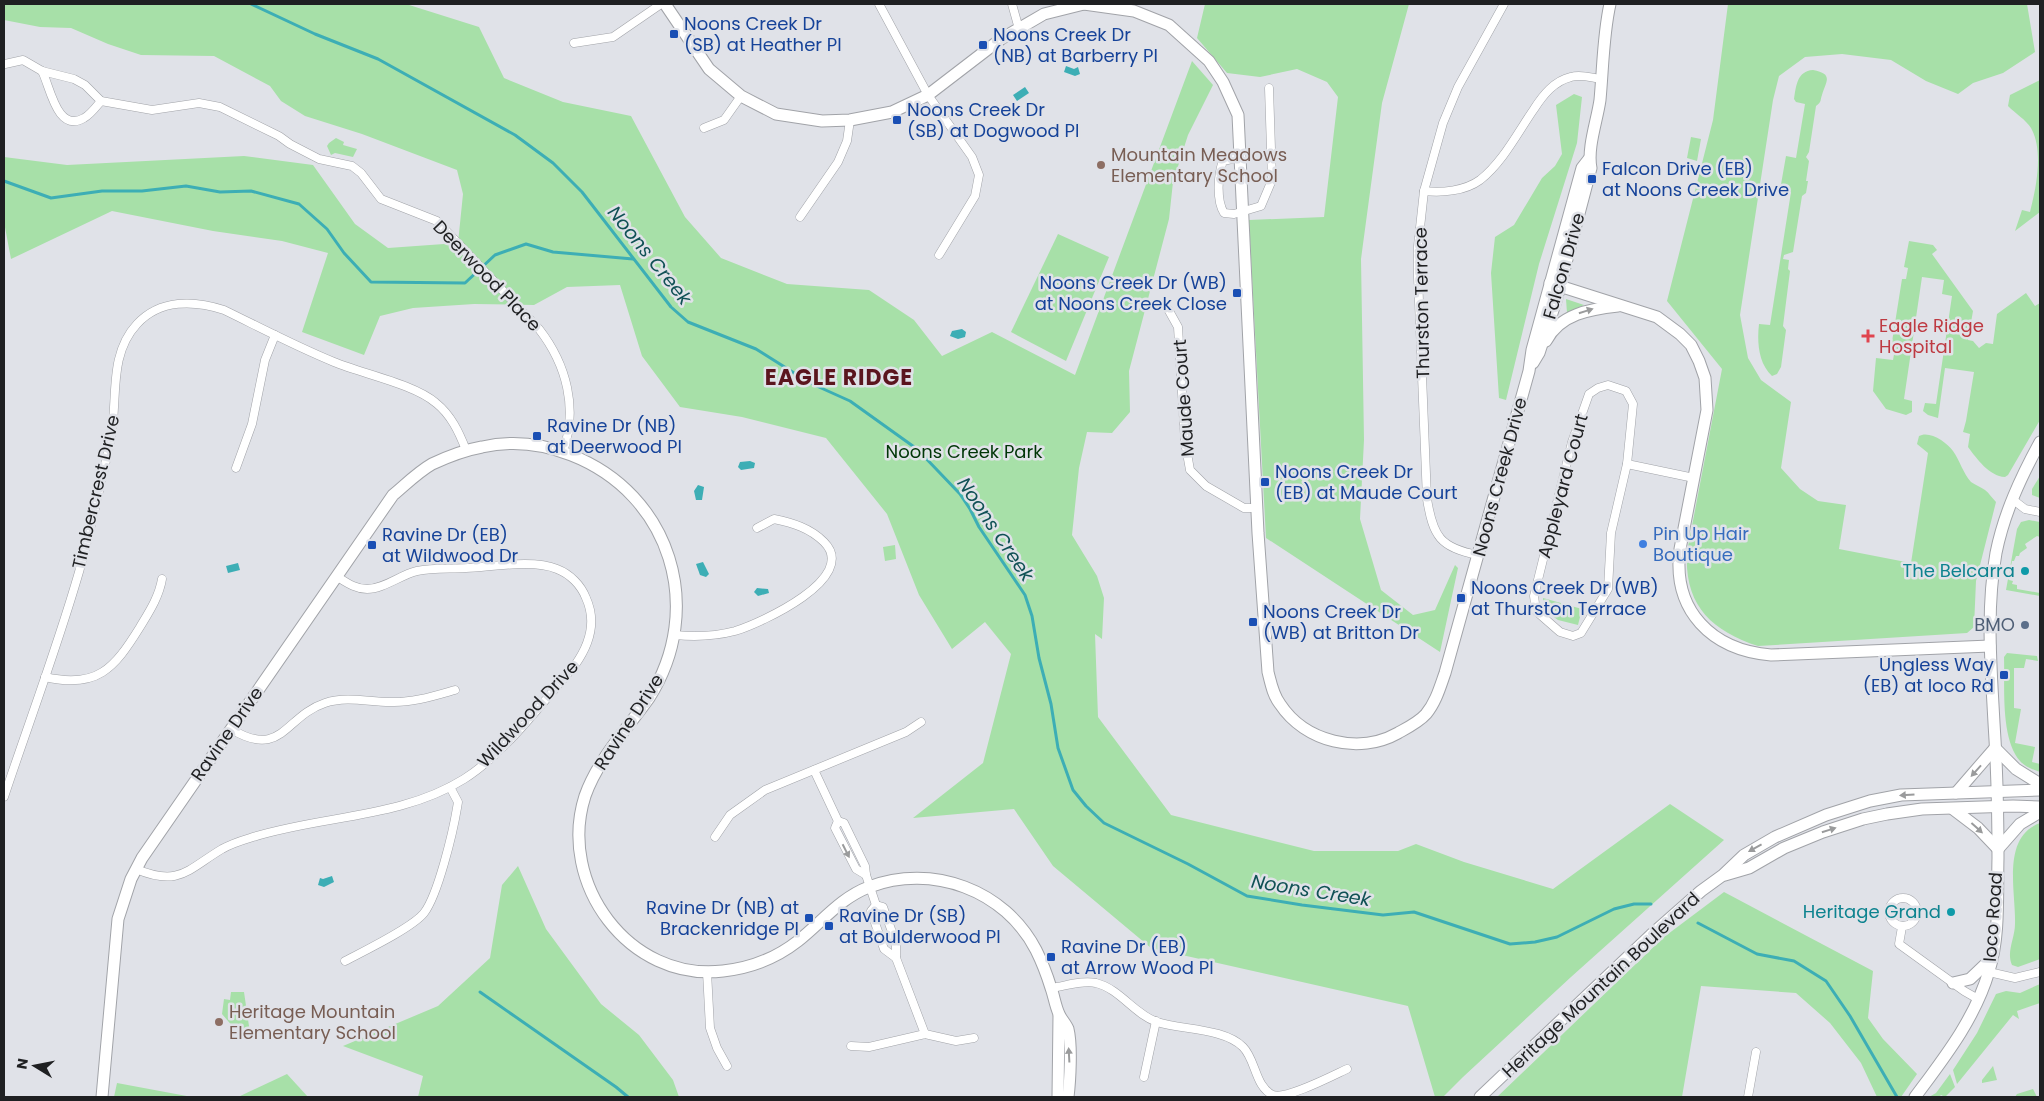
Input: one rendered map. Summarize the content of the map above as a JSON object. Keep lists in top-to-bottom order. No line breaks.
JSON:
{"streets":{"street":["Falcon Drive","Deerwood Place","Thurston Terrace","Maude Court","Noons Creek Drive","Appleyard Court","Timbercrest Drive","Wildwood Drive","Ravine Drive","Ioco Road","Heritage Mountain Boulevard"]},"crossings":[["Falcon Drive","Noons Creek Drive"],["Deerwood Place","Ravine Drive"],["Thurston Terrace","Noons Creek Drive"],["Maude Court","Noons Creek Drive"],["Timbercrest Drive","Ravine Drive"],["Wildwood Drive","Ravine Drive"],["Ioco Road","Heritage Mountain Boulevard"]],"districts":["EAGLE RIDGE"],"water":["Noons Creek"],"parks":["Noons Creek Park"],"places":{"transit":["Noons Creek Dr (SB) at Heather Pl","Noons Creek Dr (NB) at Barberry Pl","Noons Creek Dr (SB) at Dogwood Pl","Falcon Drive (EB) at Noons Creek Drive","Noons Creek Dr (WB) at Noons Creek Close","Ravine Dr (NB) at Deerwood Pl","Noons Creek Dr (EB) at Maude Court","Ravine Dr (EB) at Wildwood Dr","Noons Creek Dr (WB) at Thurston Terrace","Noons Creek Dr (WB) at Britton Dr","Ungless Way (EB) at Ioco Rd","Ravine Dr (NB) at Brackenridge Pl","Ravine Dr (SB) at Boulderwood Pl","Ravine Dr (EB) at Arrow Wood Pl"],"other":["Mountain Meadows Elementary School","Pin Up Hair Boutique","The Belcarra","BMO","Heritage Grand","Heritage Mountain Elementary School"],"health":["Eagle Ridge Hospital"]},"north":"left"}
